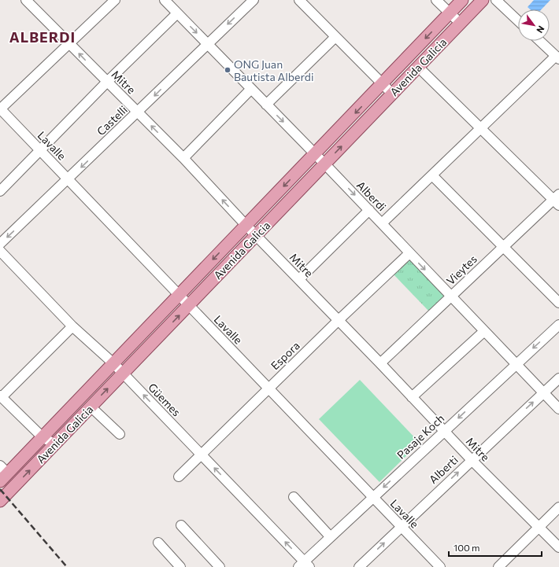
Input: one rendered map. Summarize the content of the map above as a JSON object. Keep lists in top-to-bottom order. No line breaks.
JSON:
{"streets":{"main road":["Avenida Galicia"],"street":["Mitre","Castelli","Lavalle","Alberdi","Vieytes","Espora","Güemes","Pasaje Koch","Alberti"]},"crossings":[["Avenida Galicia","Mitre"],["Avenida Galicia","Lavalle"],["Avenida Galicia","Alberdi"],["Avenida Galicia","Güemes"],["Mitre","Castelli"],["Mitre","Vieytes"],["Mitre","Espora"],["Mitre","Pasaje Koch"],["Mitre","Alberti"],["Castelli","Lavalle"],["Castelli","Alberdi"],["Lavalle","Espora"],["Lavalle","Pasaje Koch"],["Lavalle","Alberti"],["Alberdi","Vieytes"],["Alberdi","Espora"],["Alberdi","Pasaje Koch"],["Alberdi","Alberti"],["Espora","Güemes"],["Güemes","Pasaje Koch"]],"one_way":["Alberdi","Alberti"],"districts":["ALBERDI"],"places":["ONG Juan Bautista Alberdi"],"scale_bar":"100 m","north":"bottom right"}
